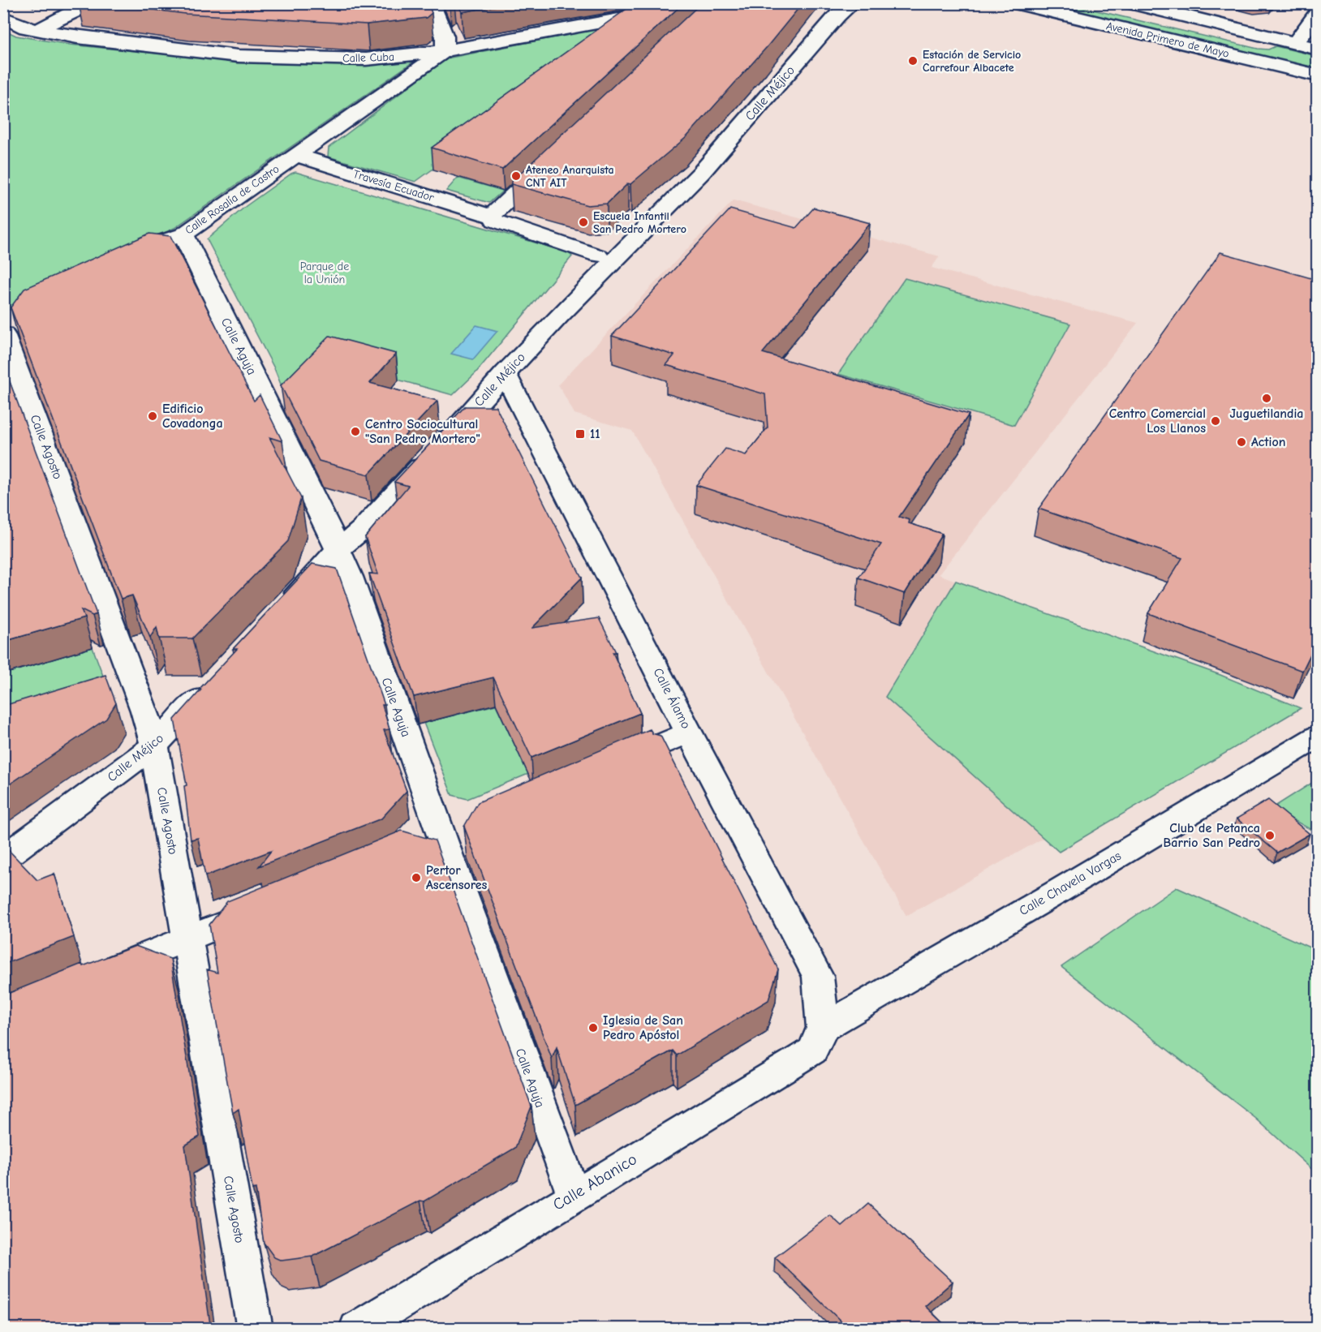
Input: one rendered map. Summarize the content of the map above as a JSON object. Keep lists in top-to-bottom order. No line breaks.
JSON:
{"streets":{"street":["Avenida Primero de Mayo","Calle Cuba","Calle Méjico","Travesía Ecuador","Calle Rosalía de Castro","Calle Aguja","Calle Agosto","Calle Álamo","Calle Chavela Vargas","Calle Abanico"]},"crossings":[["Calle Cuba","Calle Rosalía de Castro"],["Calle Méjico","Calle Aguja"],["Calle Méjico","Calle Agosto"],["Calle Méjico","Calle Álamo"],["Travesía Ecuador","Calle Rosalía de Castro"],["Calle Rosalía de Castro","Calle Aguja"],["Calle Aguja","Calle Abanico"],["Calle Álamo","Calle Chavela Vargas"],["Calle Álamo","Calle Abanico"],["Calle Chavela Vargas","Calle Abanico"]],"parks":["Parque de la Unión"],"places":{"other":["Estación de Servicio Carrefour Albacete","Ateneo Anarquista CNT AIT","Escuela Infantil San Pedro Mortero","Juguetilandia","Edificio Covadonga","Centro Comercial Los Llanos","Centro Sociocultural \"San Pedro Mortero\"","Action","Club de Petanca Barrio San Pedro","Pertor Ascensores","Iglesia de San Pedro Apóstol"],"transit":["11"]}}
